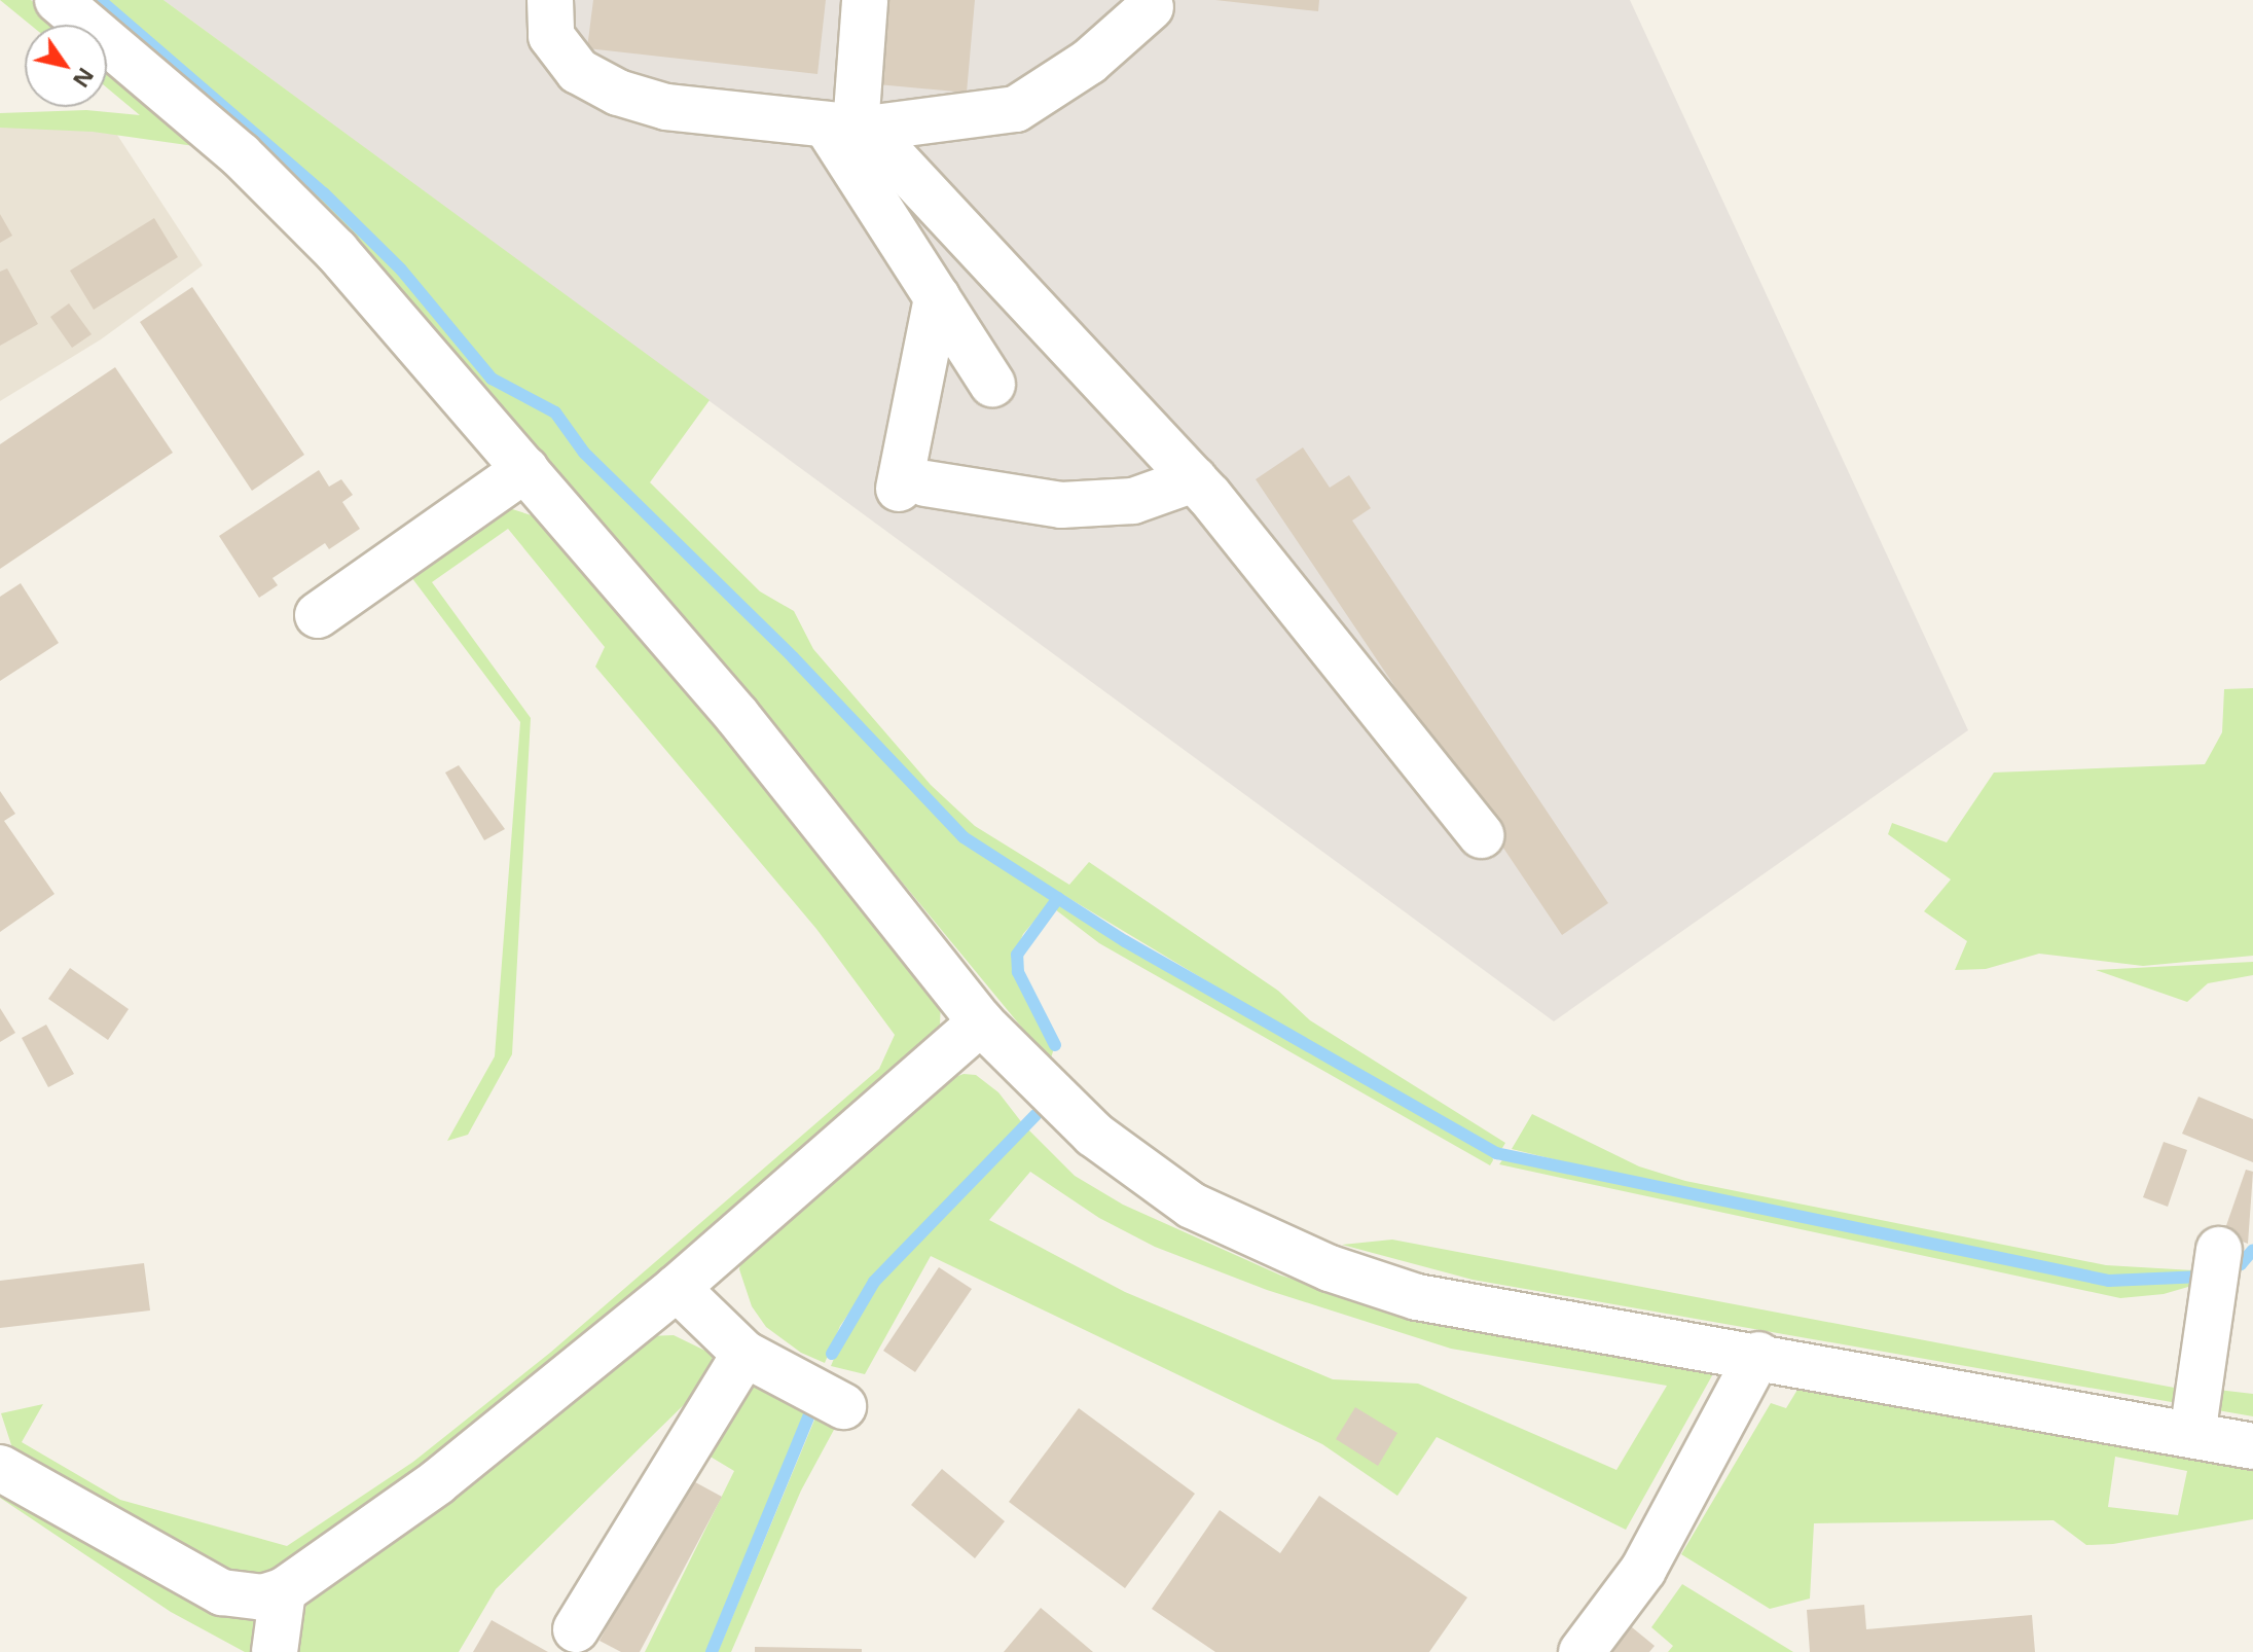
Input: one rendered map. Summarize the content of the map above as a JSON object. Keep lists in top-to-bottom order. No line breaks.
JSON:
{"north":"bottom right"}
